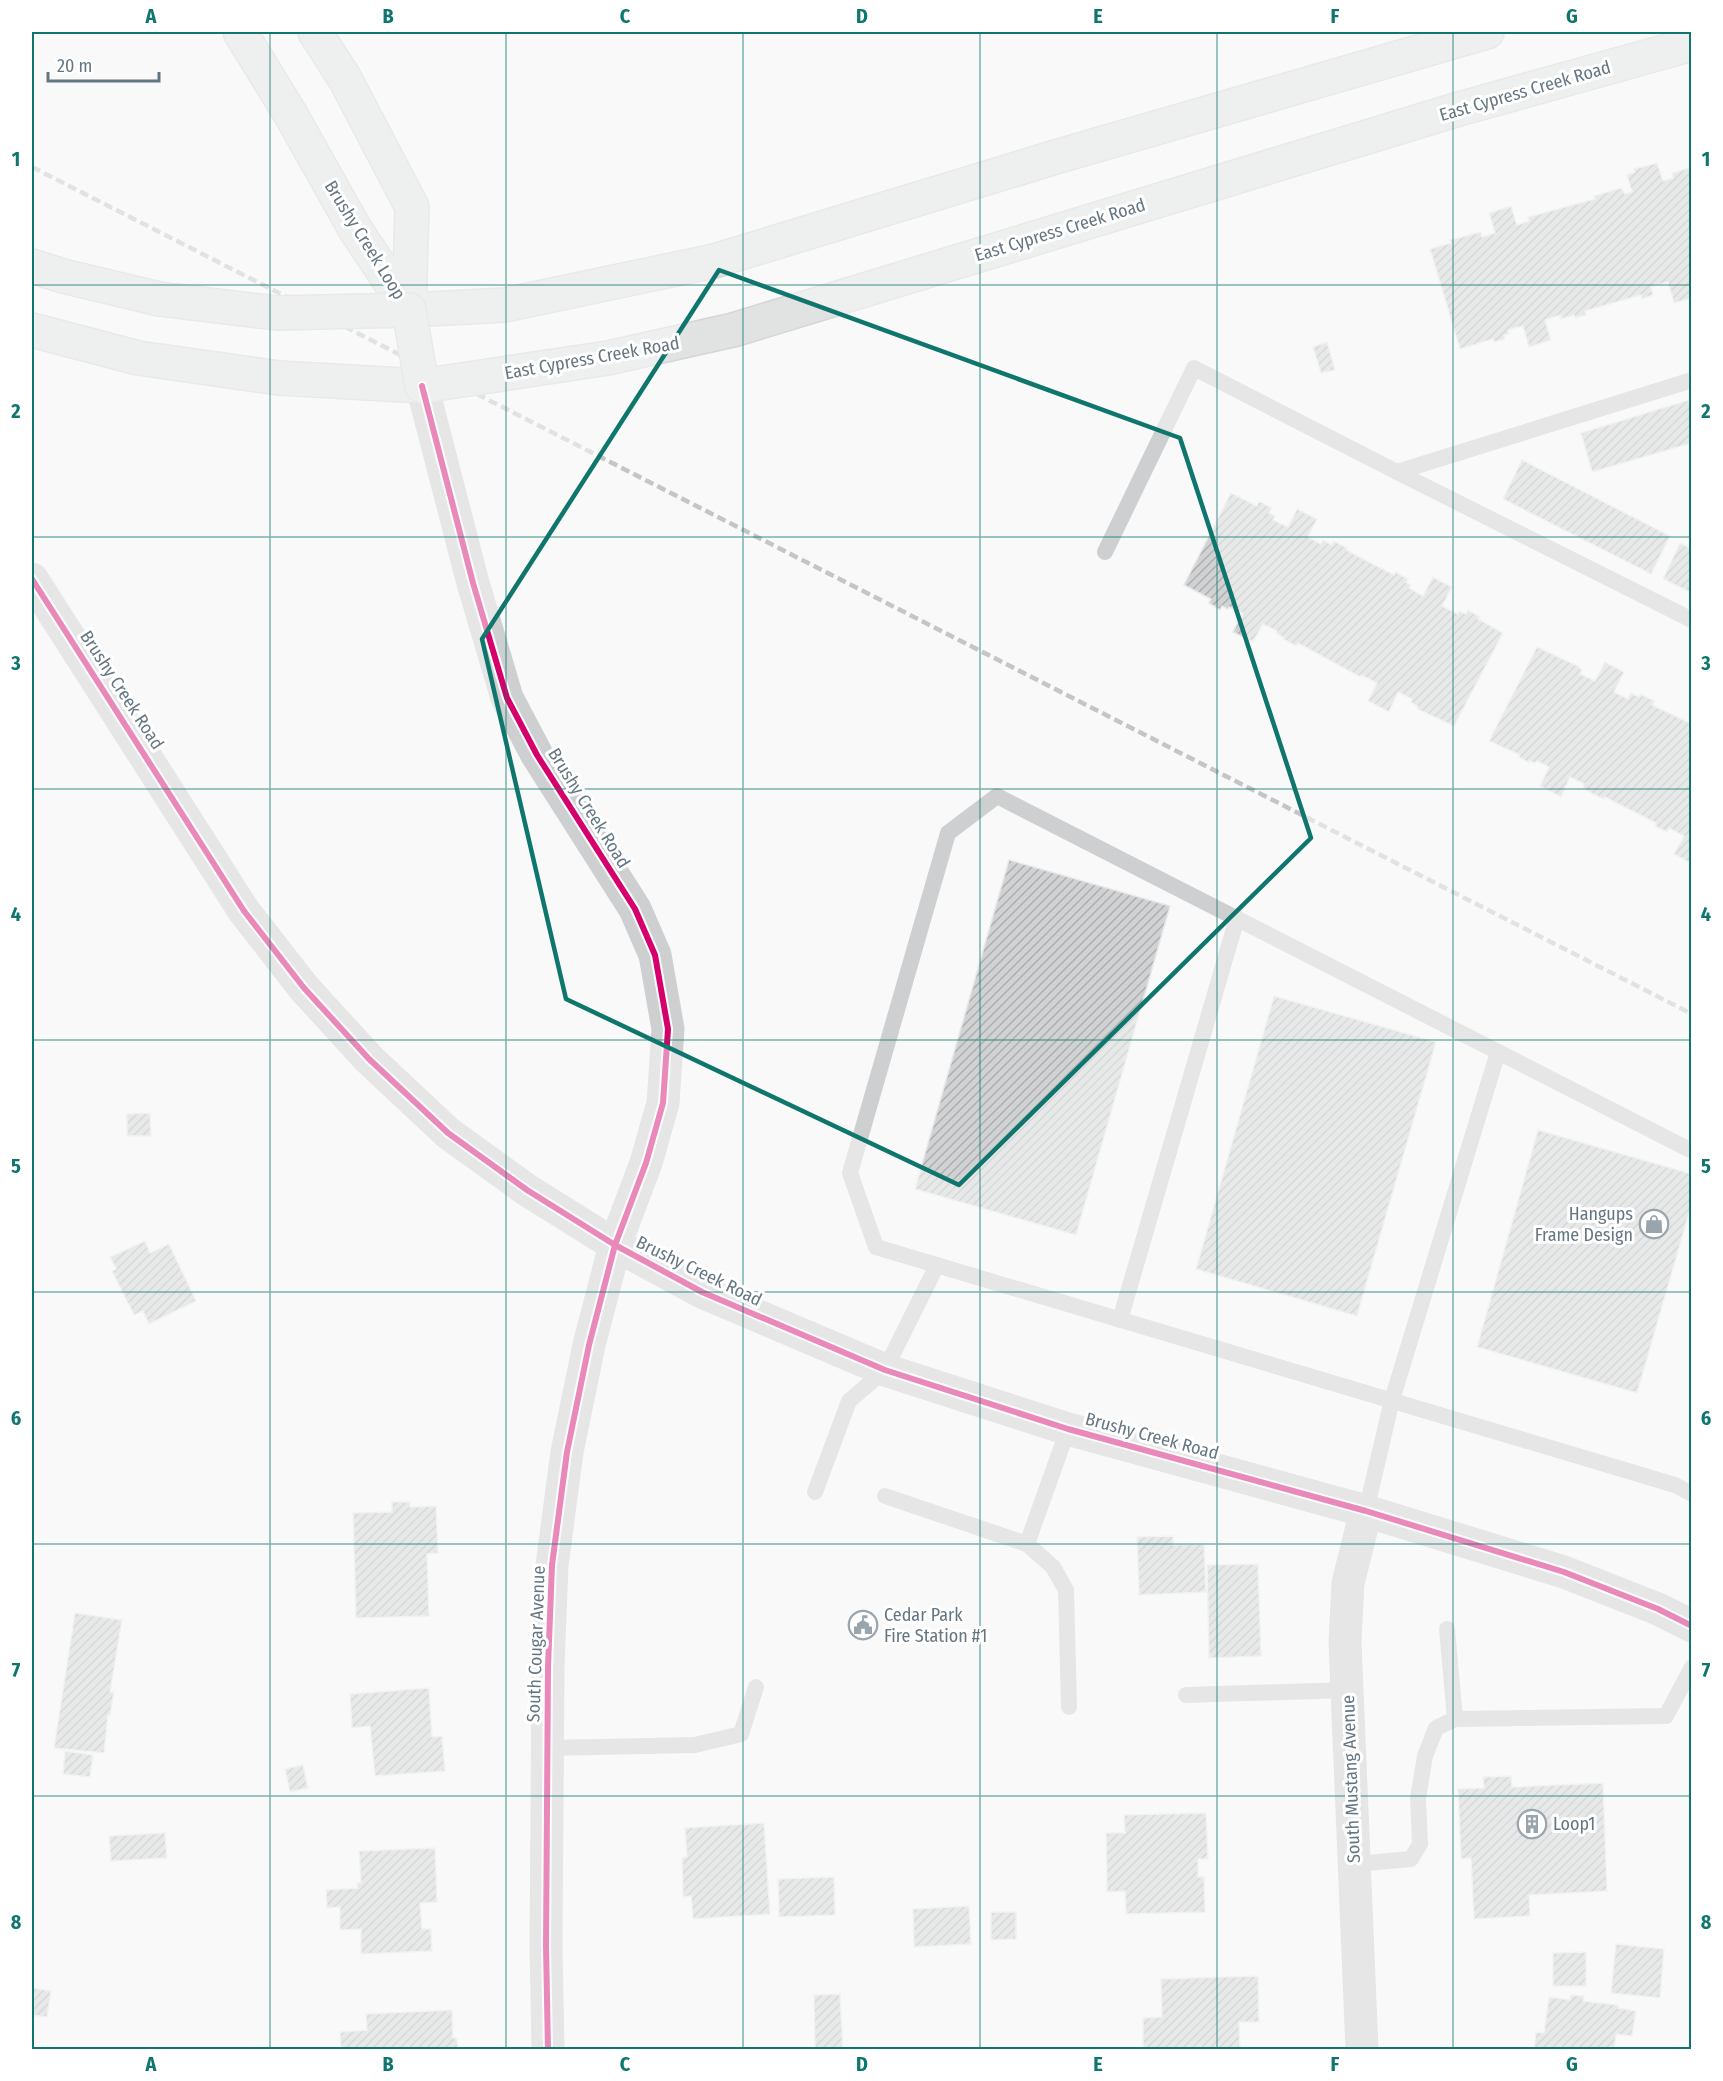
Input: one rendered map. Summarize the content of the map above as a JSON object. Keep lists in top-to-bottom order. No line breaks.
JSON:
{"streets":{"main road":["East Cypress Creek Road","Brushy Creek Loop","Brushy Creek Road"],"street":["South Cougar Avenue","South Mustang Avenue"]},"crossings":[["East Cypress Creek Road","Brushy Creek Road"],["Brushy Creek Loop","Brushy Creek Road"],["Brushy Creek Road","South Cougar Avenue"],["Brushy Creek Road","South Mustang Avenue"]],"places":{"shop":["Hangups Frame Design"],"public building":["Cedar Park Fire Station #1"],"building":["Loop1"]},"scale_bar":"20 m","grid":{"columns":["A","B","C","D","E","F","G"],"rows":["1","2","3","4","5","6","7","8"]}}
